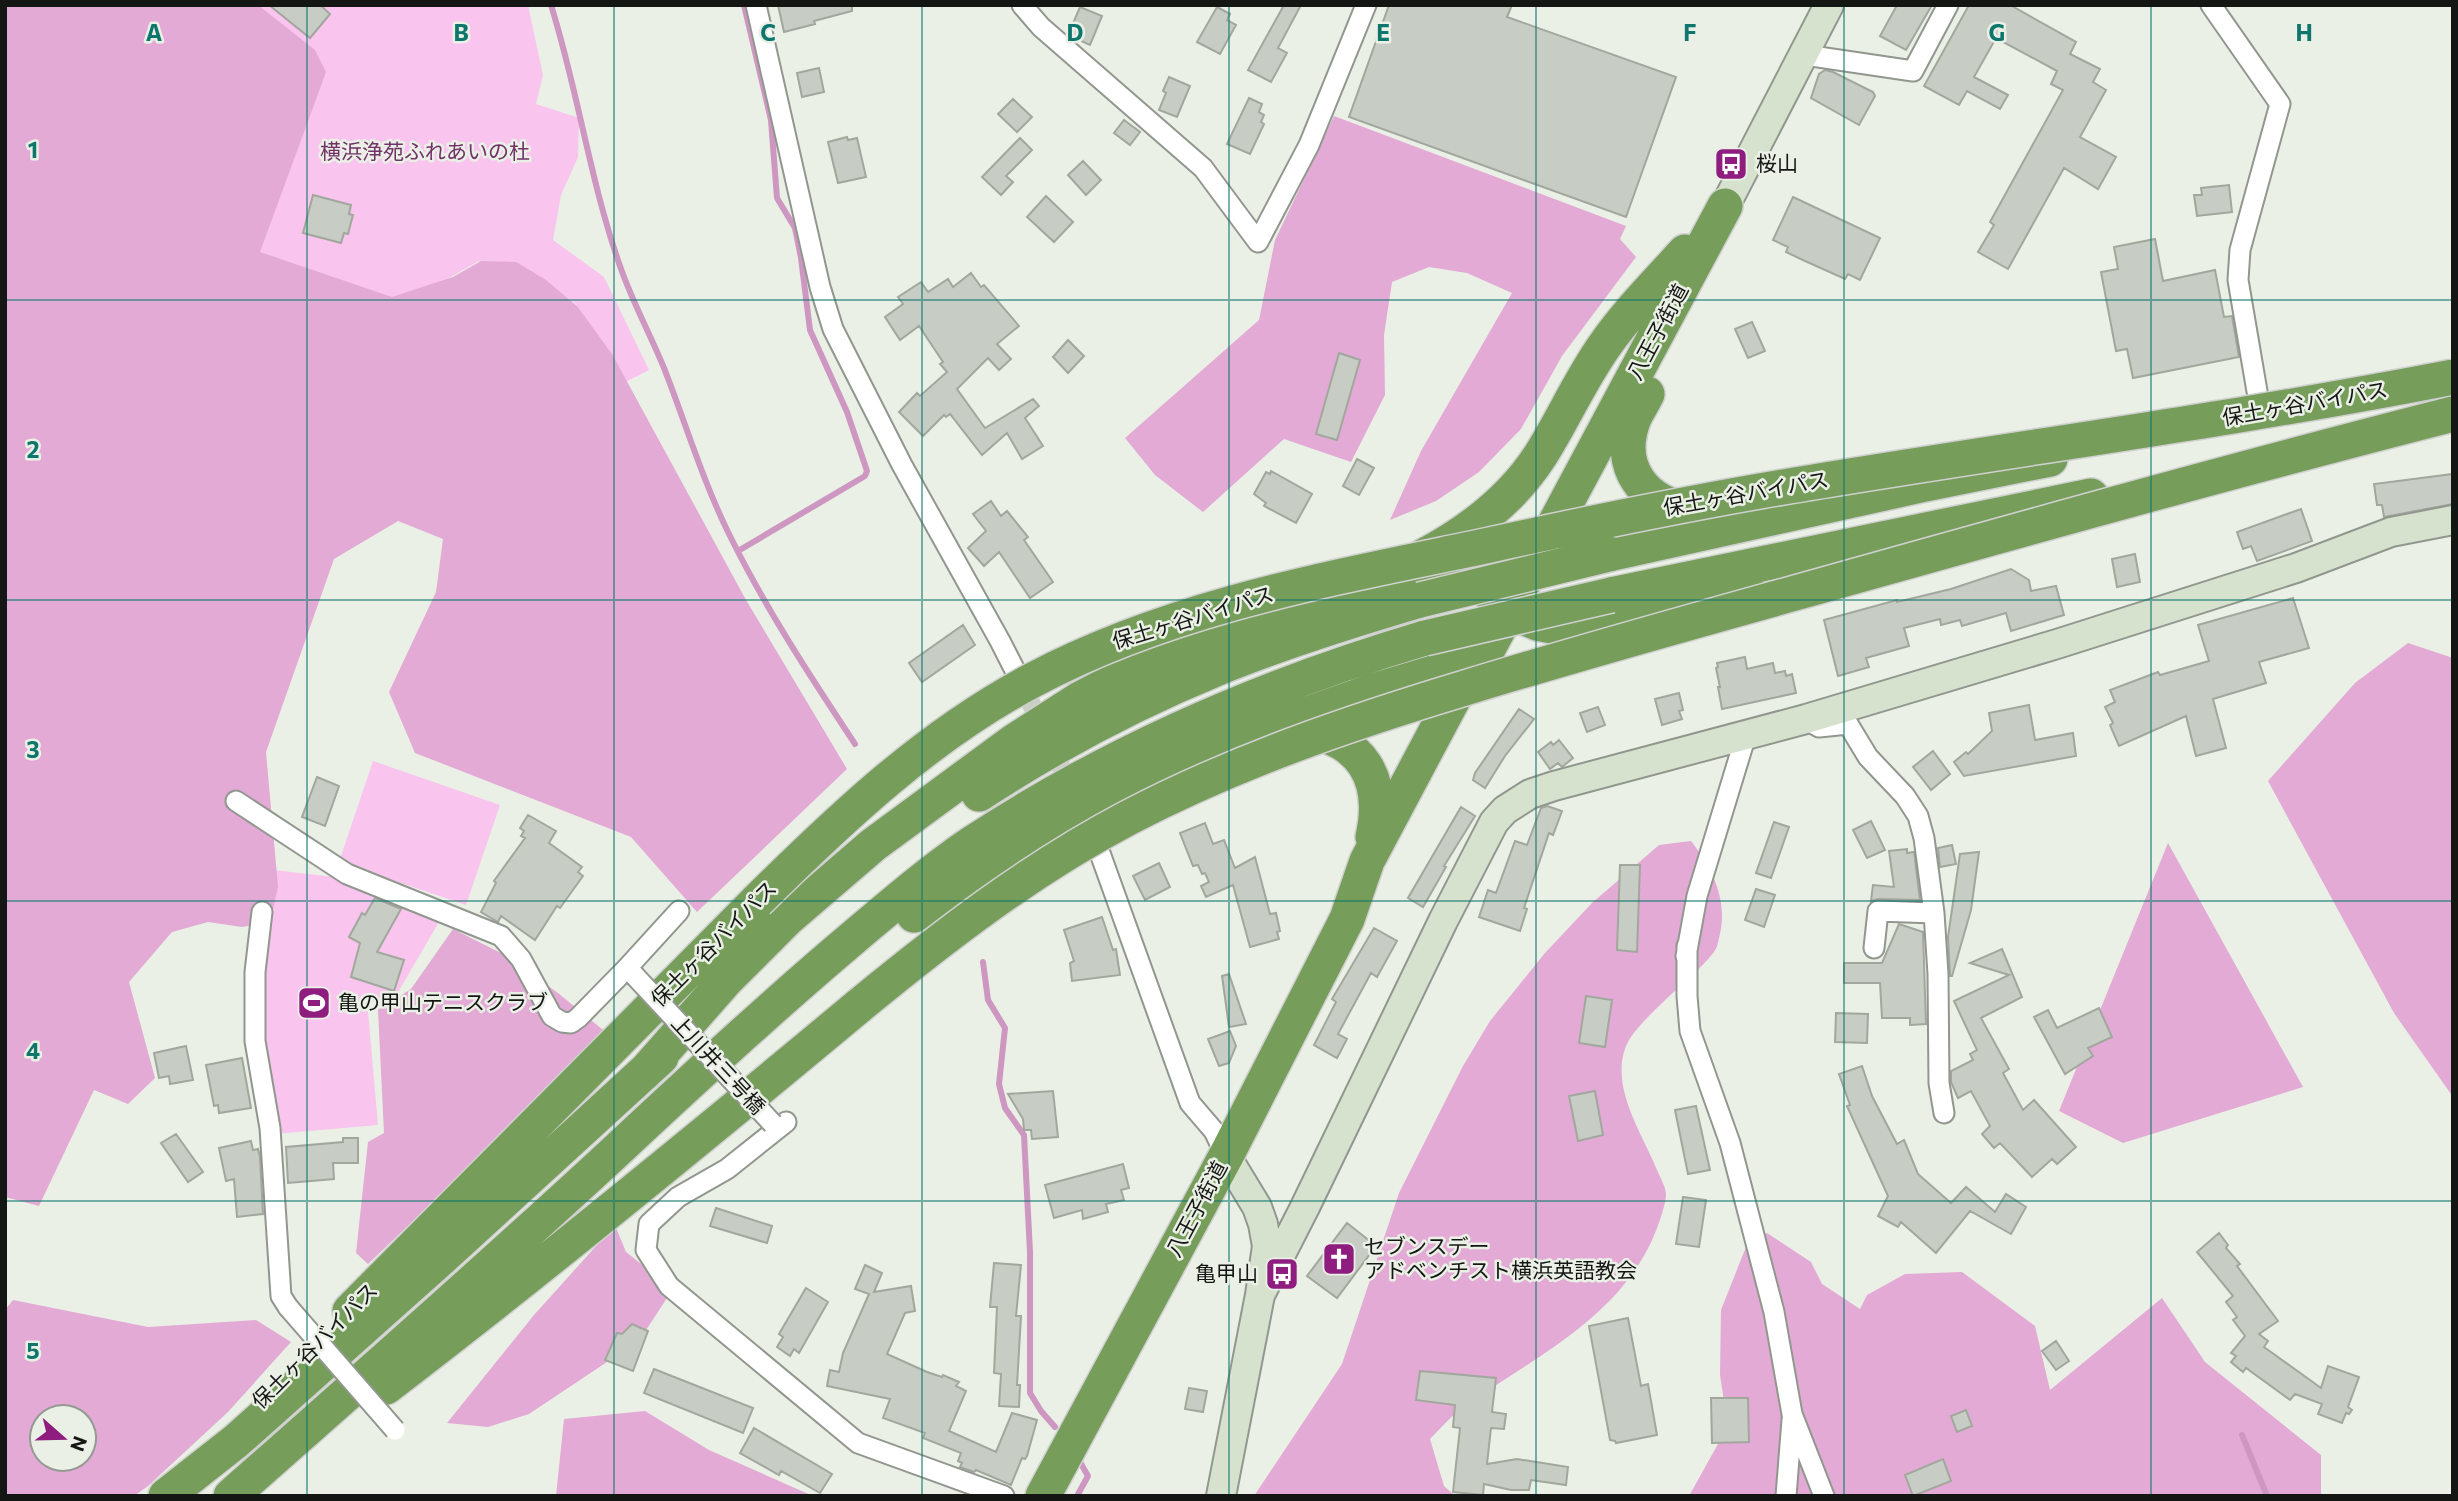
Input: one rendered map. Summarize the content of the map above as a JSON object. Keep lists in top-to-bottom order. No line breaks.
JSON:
{"streets":{"highway":["八王子街道","保土ヶ谷バイパス"],"street":["上川井三号橋"]},"parks":["横浜浄苑ふれあいの杜"],"places":{"bus stop":["桜山","亀甲山"],"sports":["亀の甲山テニスクラブ"],"church":["セブンスデー アドベンチスト横浜英語教会"]},"north":"right","grid":{"columns":["A","B","C","D","E","F","G","H"],"rows":["1","2","3","4","5"]}}
